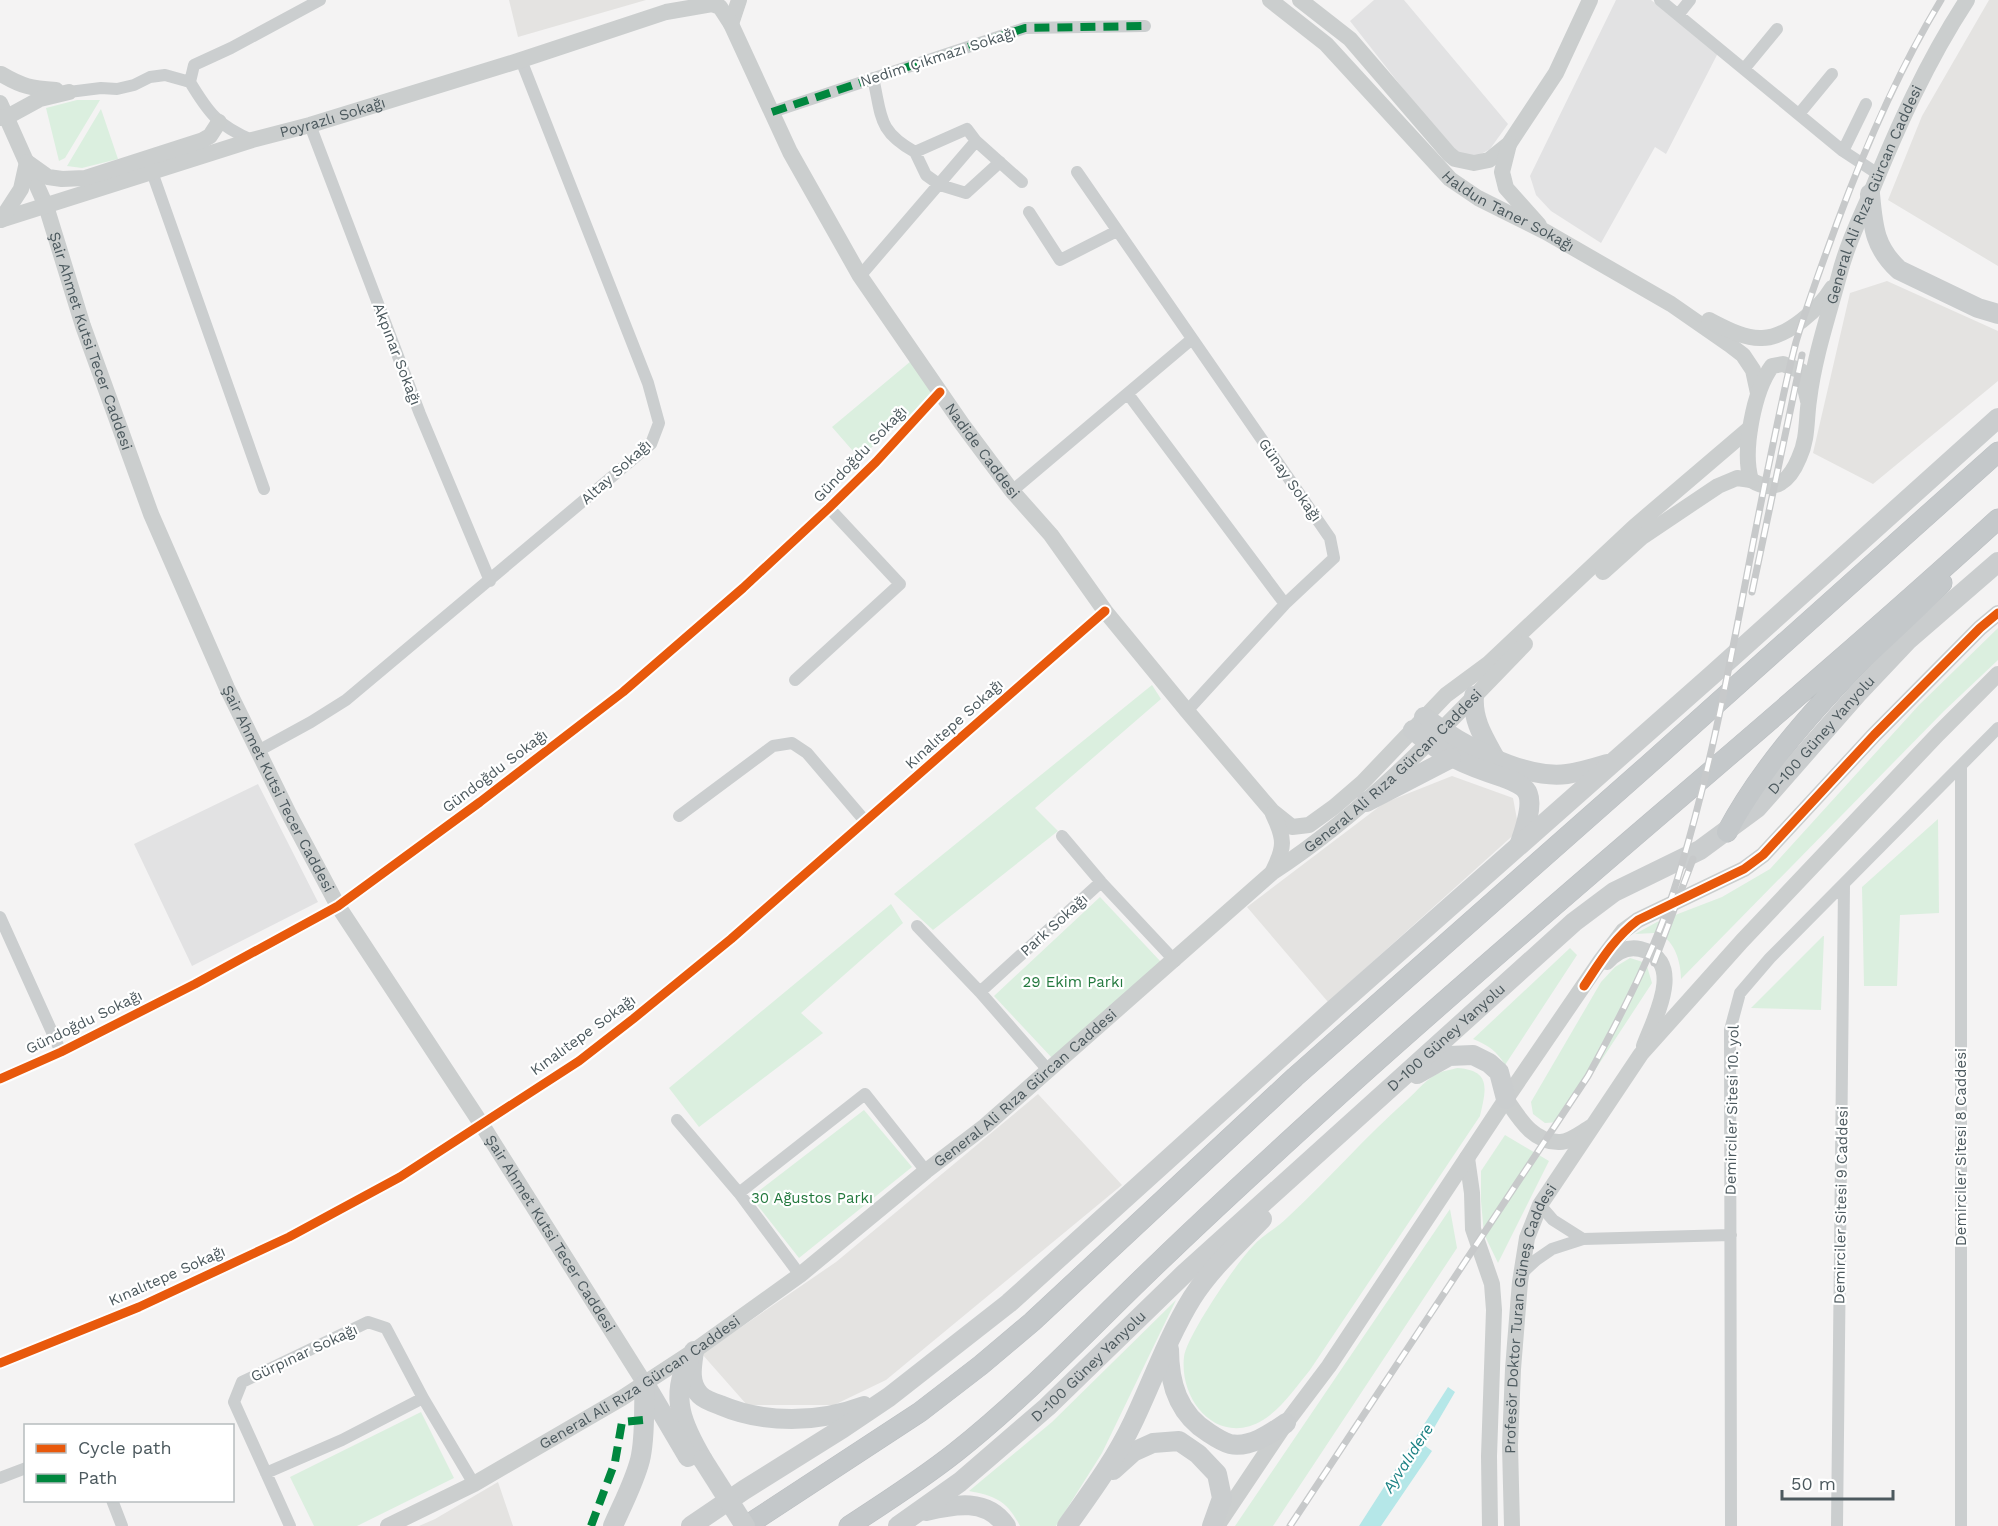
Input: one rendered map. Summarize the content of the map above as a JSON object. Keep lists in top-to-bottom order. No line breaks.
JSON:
{"streets":{"main road":["Poyrazlı Sokağı","General Ali Rıza Gürcan Caddesi","Haldun Taner Sokağı","Şair Ahmet Kutsi Tecer Caddesi","Nadide Caddesi","D-100 Güney Yanyolu","Profesör Doktor Turan Güneş Caddesi"],"street":["Nedim Çıkmazı Sokağı","Akpınar Sokağı","Gündoğdu Sokağı","Altay Sokağı","Günay Sokağı","Kınalıtepe Sokağı","Park Sokağı","Demirciler Sitesi 10. yol","Demirciler Sitesi 8 Caddesi","Demirciler Sitesi 9 Caddesi","Gürpınar Sokağı"]},"crossings":[["Nedim Çıkmazı Sokağı","Nadide Caddesi"],["Poyrazlı Sokağı","Şair Ahmet Kutsi Tecer Caddesi"],["Poyrazlı Sokağı","Akpınar Sokağı"],["Poyrazlı Sokağı","Altay Sokağı"],["General Ali Rıza Gürcan Caddesi","Şair Ahmet Kutsi Tecer Caddesi"],["General Ali Rıza Gürcan Caddesi","Nadide Caddesi"],["General Ali Rıza Gürcan Caddesi","Park Sokağı"],["General Ali Rıza Gürcan Caddesi","Gürpınar Sokağı"],["Şair Ahmet Kutsi Tecer Caddesi","Gündoğdu Sokağı"],["Şair Ahmet Kutsi Tecer Caddesi","Altay Sokağı"],["Şair Ahmet Kutsi Tecer Caddesi","Kınalıtepe Sokağı"],["Akpınar Sokağı","Altay Sokağı"],["Nadide Caddesi","Gündoğdu Sokağı"],["Nadide Caddesi","Günay Sokağı"],["Nadide Caddesi","Kınalıtepe Sokağı"],["Demirciler Sitesi 10. yol","Demirciler Sitesi 8 Caddesi"],["Demirciler Sitesi 10. yol","Demirciler Sitesi 9 Caddesi"]],"water":["Ayvalıdere"],"parks":["29 Ekim Parkı","30 Ağustos Parkı"],"legend":["Cycle path","Path"],"scale_bar":"50 m"}
